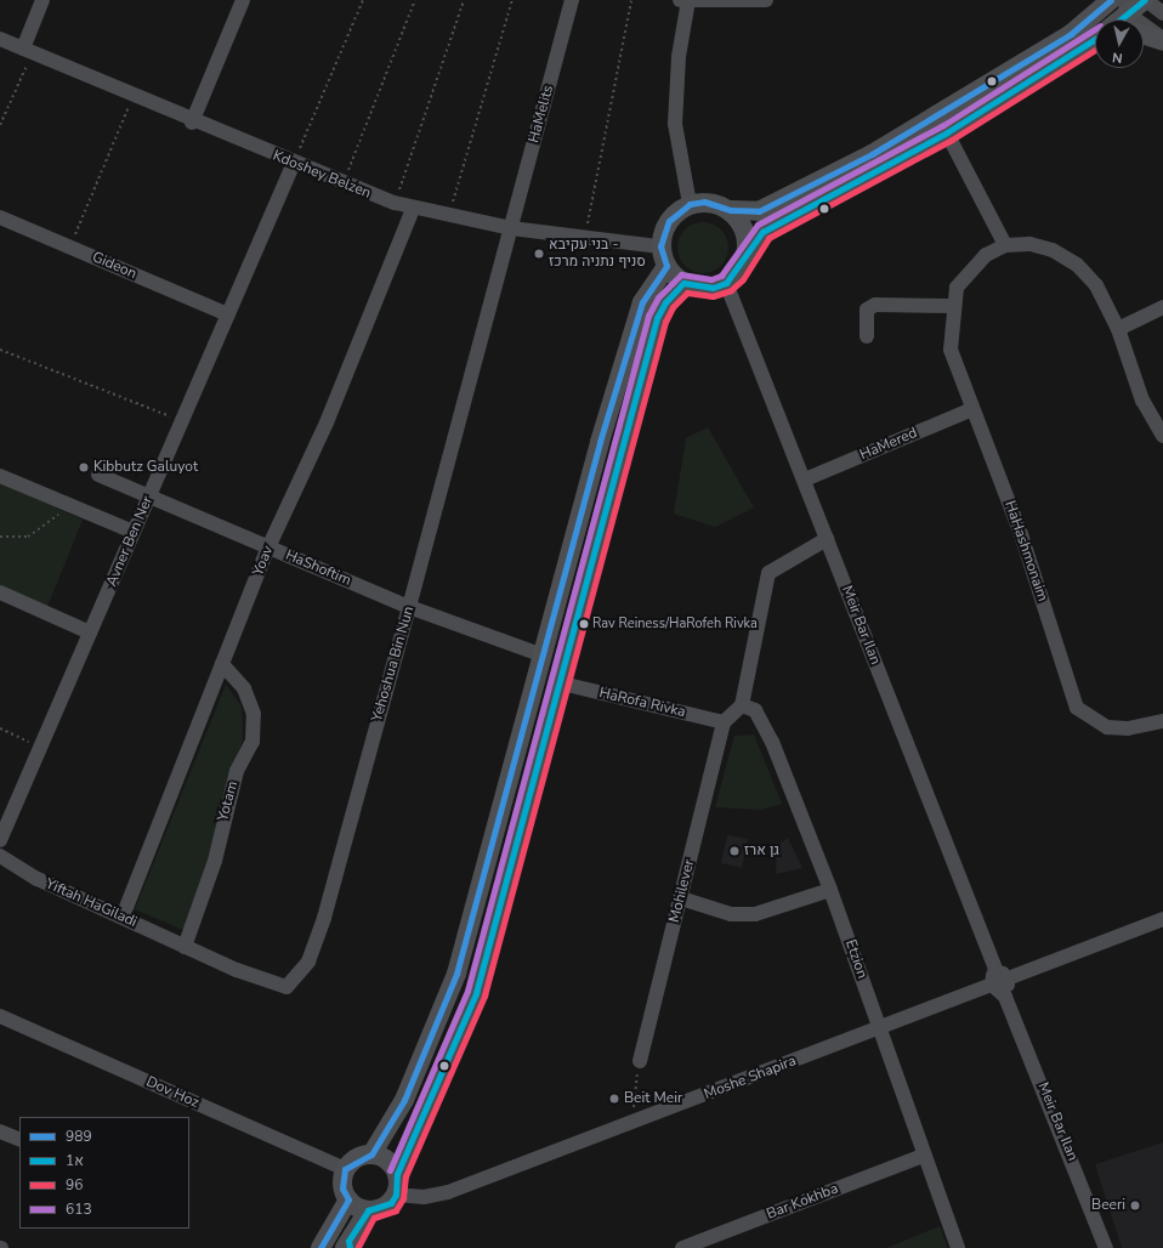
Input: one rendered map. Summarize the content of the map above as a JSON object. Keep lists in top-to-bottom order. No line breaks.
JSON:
{"streets":{"street":["HaMelits","Kdoshey Belzen","Gideon","HaMered","Avner Ben Ner","HaHashmonaim","Yoav","HaShoftim","Meir Bar Ilan","Yehoshua Bin Nun","HaRofa Rivka","Yotam","Mohilever","Yiftah HaGiladi","Etzion","Moshe Shapira","Dov Hoz","Bar Kokhba"]},"crossings":[["HaMelits","Kdoshey Belzen"],["HaMelits","Yehoshua Bin Nun"],["Kdoshey Belzen","Avner Ben Ner"],["Kdoshey Belzen","Yoav"],["Kdoshey Belzen","Meir Bar Ilan"],["Kdoshey Belzen","Yehoshua Bin Nun"],["Gideon","Avner Ben Ner"],["HaMered","HaHashmonaim"],["HaMered","Meir Bar Ilan"],["Avner Ben Ner","HaShoftim"],["Yoav","HaShoftim"],["Yoav","Yotam"],["Yoav","Yiftah HaGiladi"],["HaShoftim","Yehoshua Bin Nun"],["Meir Bar Ilan","Moshe Shapira"],["Yehoshua Bin Nun","Yotam"],["Yehoshua Bin Nun","Yiftah HaGiladi"],["HaRofa Rivka","Mohilever"],["Yotam","Yiftah HaGiladi"],["Etzion","Moshe Shapira"],["Etzion","Bar Kokhba"],["Moshe Shapira","Dov Hoz"]],"places":["בני עקיבא - סניף נתניה מרכז","Kibbutz Galuyot","Rav Reiness/HaRofeh Rivka","גן ארז","Beit Meir","Beeri"],"lines":["transit line 989","transit line 1א","transit line 613","transit line 96"],"legend":["989","1א","96","613"],"north":"bottom"}
